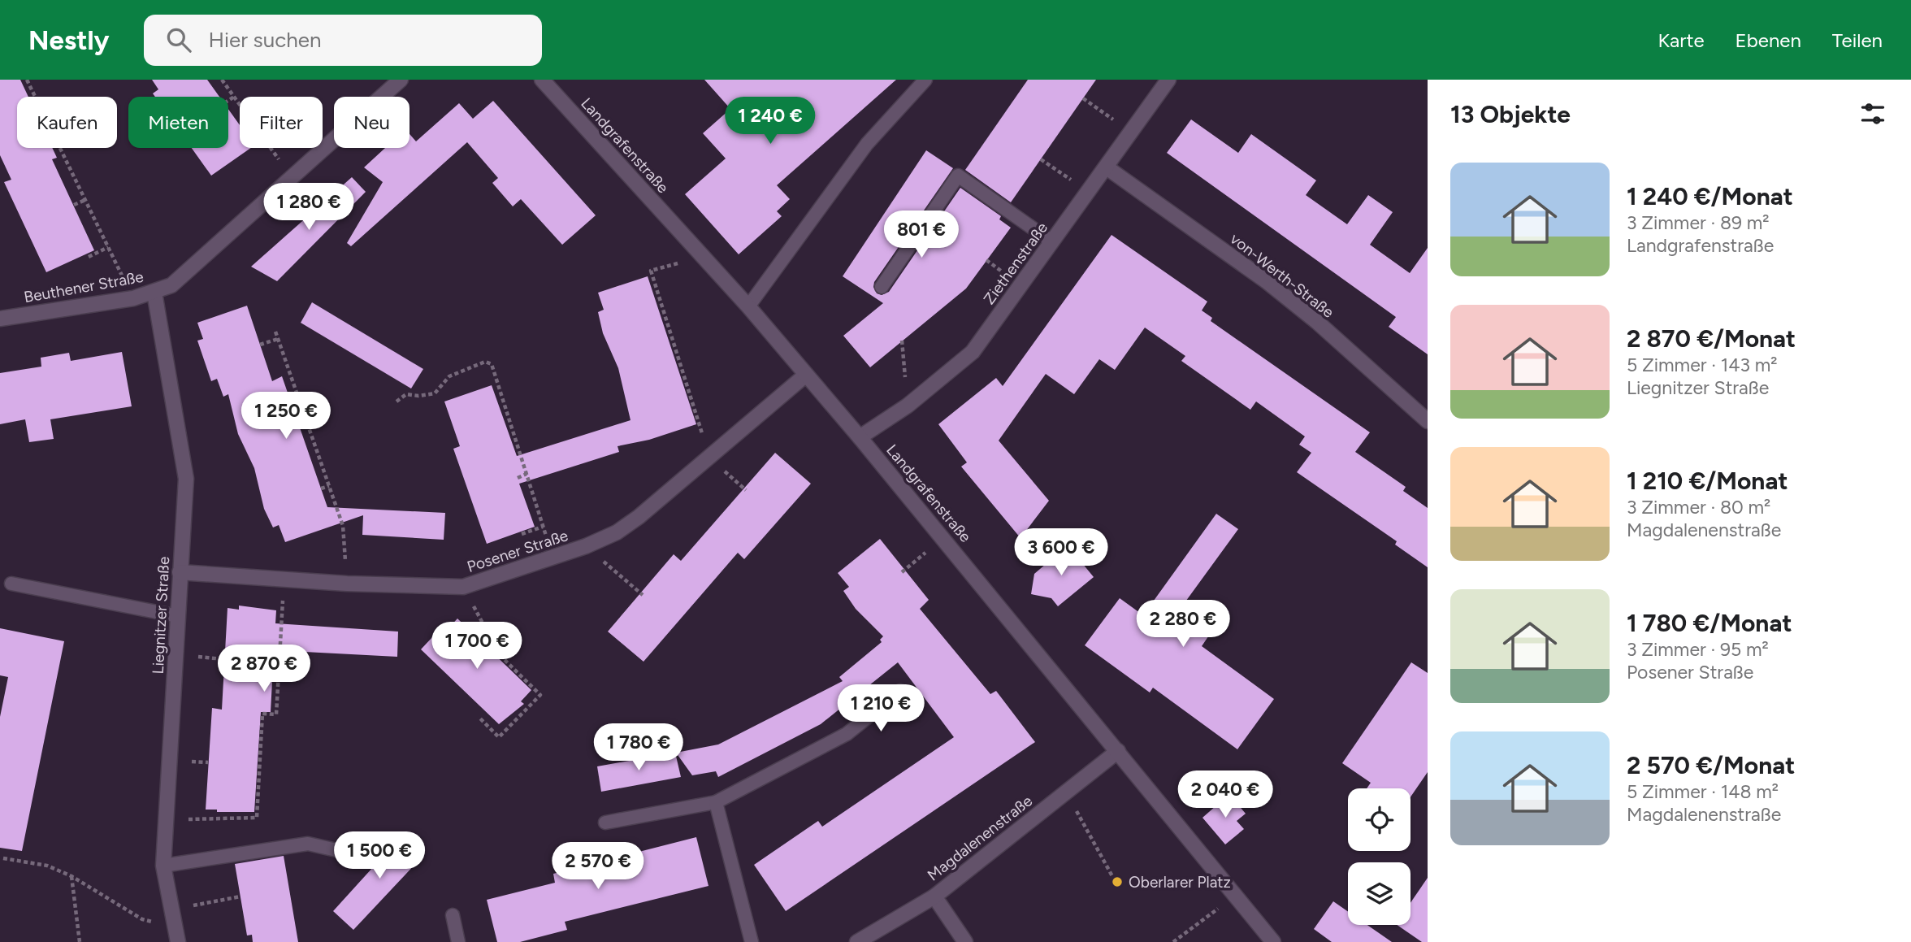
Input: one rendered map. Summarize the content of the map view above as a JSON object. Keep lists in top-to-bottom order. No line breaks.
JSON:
{"streets":{"street":["Landgrafenstraße","Ziethenstraße","von-Werth-Straße","Beuthener Straße","Posener Straße","Liegnitzer Straße","Magdalenenstraße"]},"crossings":[["Landgrafenstraße","Ziethenstraße"],["Landgrafenstraße","Posener Straße"],["Landgrafenstraße","Magdalenenstraße"],["Ziethenstraße","von-Werth-Straße"],["Beuthener Straße","Liegnitzer Straße"],["Posener Straße","Liegnitzer Straße"]],"places":["Oberlarer Platz"],"page":{"header":"Nestly","search":"Hier suchen","nav":["Karte","Ebenen","Teilen"],"heading":"13 Objekte","price":["1 240 €","1 280 €","801 €","1 250 €","3 600 €","2 280 €","1 700 €","2 870 €","1 210 €","1 780 €","2 040 €","1 500 €","2 570 €"],"chip":["Kaufen","Mieten","Filter","Neu"],"list":[{"name":"1 240 €/Monat","note":"3 Zimmer · 89 m² · Landgrafenstraße"},{"name":"2 870 €/Monat","note":"5 Zimmer · 143 m² · Liegnitzer Straße"},{"name":"1 210 €/Monat","note":"3 Zimmer · 80 m² · Magdalenenstraße"},{"name":"1 780 €/Monat","note":"3 Zimmer · 95 m² · Posener Straße"},{"name":"2 570 €/Monat","note":"5 Zimmer · 148 m² · Magdalenenstraße"}]}}
